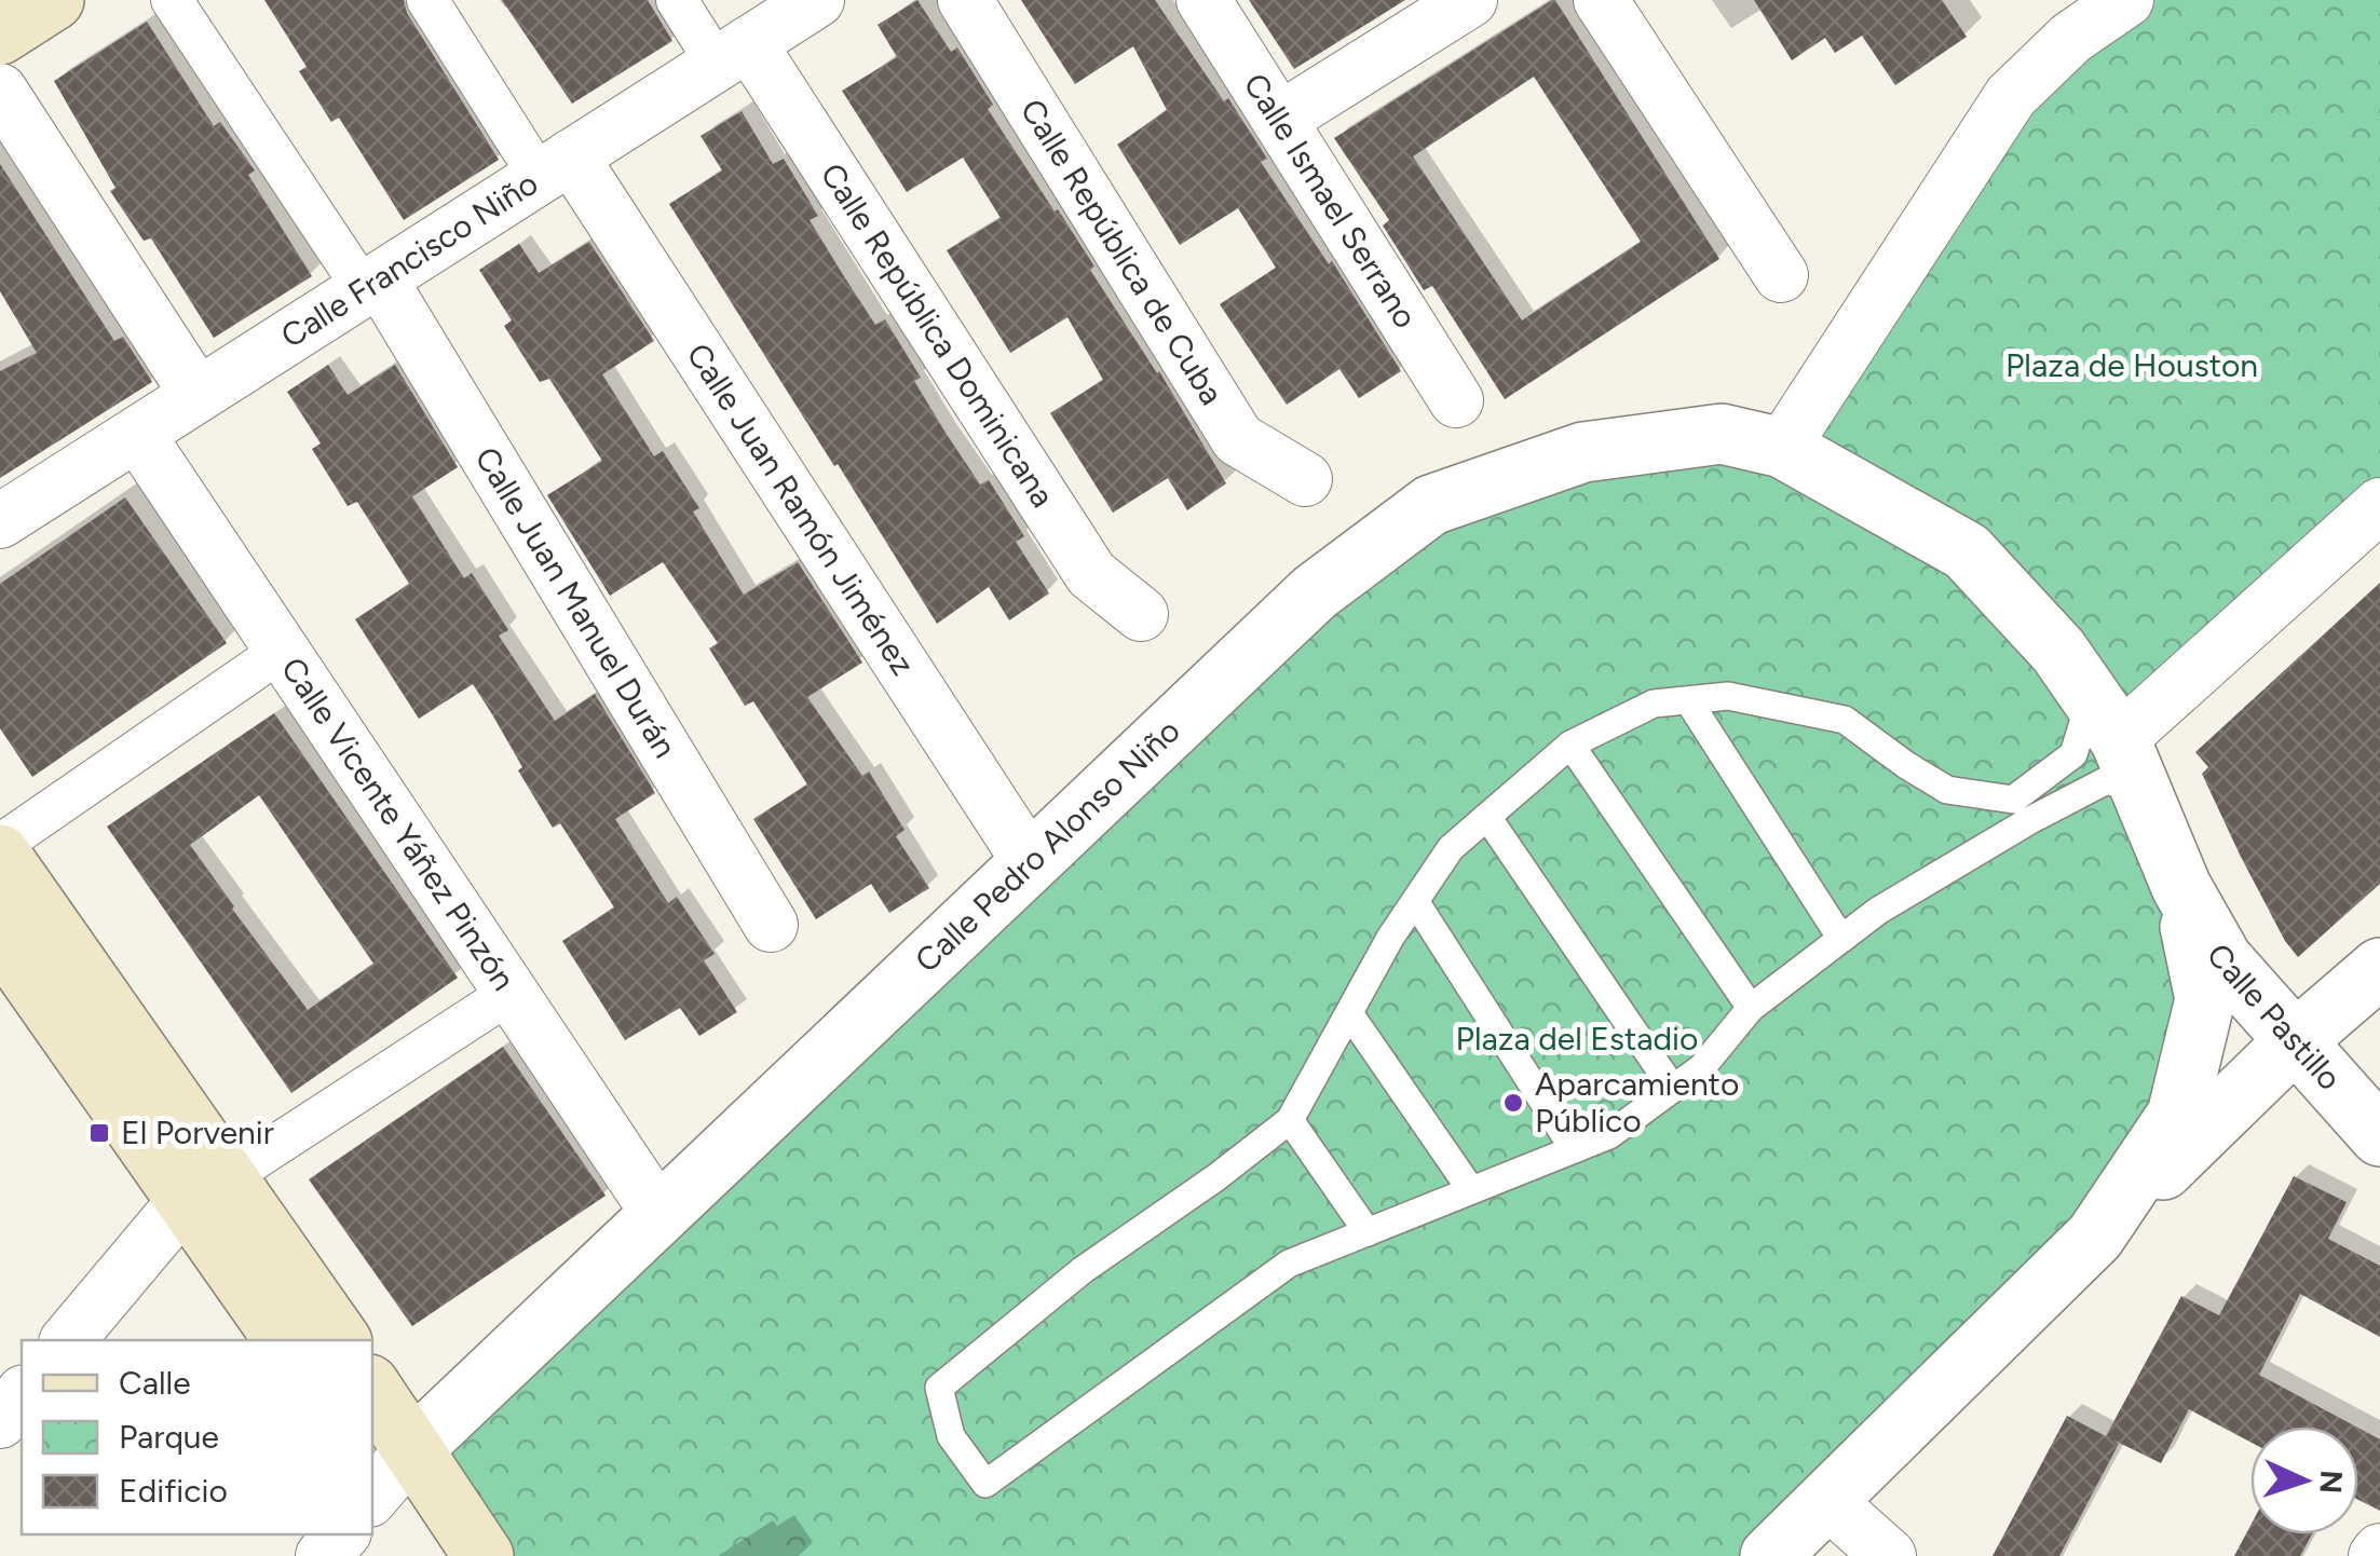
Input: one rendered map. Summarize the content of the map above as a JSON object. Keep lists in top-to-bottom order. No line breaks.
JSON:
{"streets":{"street":["Calle Ismael Serrano","Calle República de Cuba","Calle Francisco Niño","Calle República Dominicana","Calle Juan Ramón Jiménez","Calle Juan Manuel Durán","Calle Vicente Yáñez Pinzón","Calle Pedro Alonso Niño","Calle Pastillo"]},"crossings":[["Calle Francisco Niño","Calle República Dominicana"],["Calle Francisco Niño","Calle Juan Ramón Jiménez"],["Calle Francisco Niño","Calle Juan Manuel Durán"],["Calle Francisco Niño","Calle Vicente Yáñez Pinzón"],["Calle Juan Ramón Jiménez","Calle Pedro Alonso Niño"],["Calle Vicente Yáñez Pinzón","Calle Pedro Alonso Niño"]],"parks":["Plaza de Houston","Plaza del Estadio"],"places":{"other":["Aparcamiento Público"],"transit":["El Porvenir"]},"legend":["Calle","Parque","Edificio"],"north":"right"}
